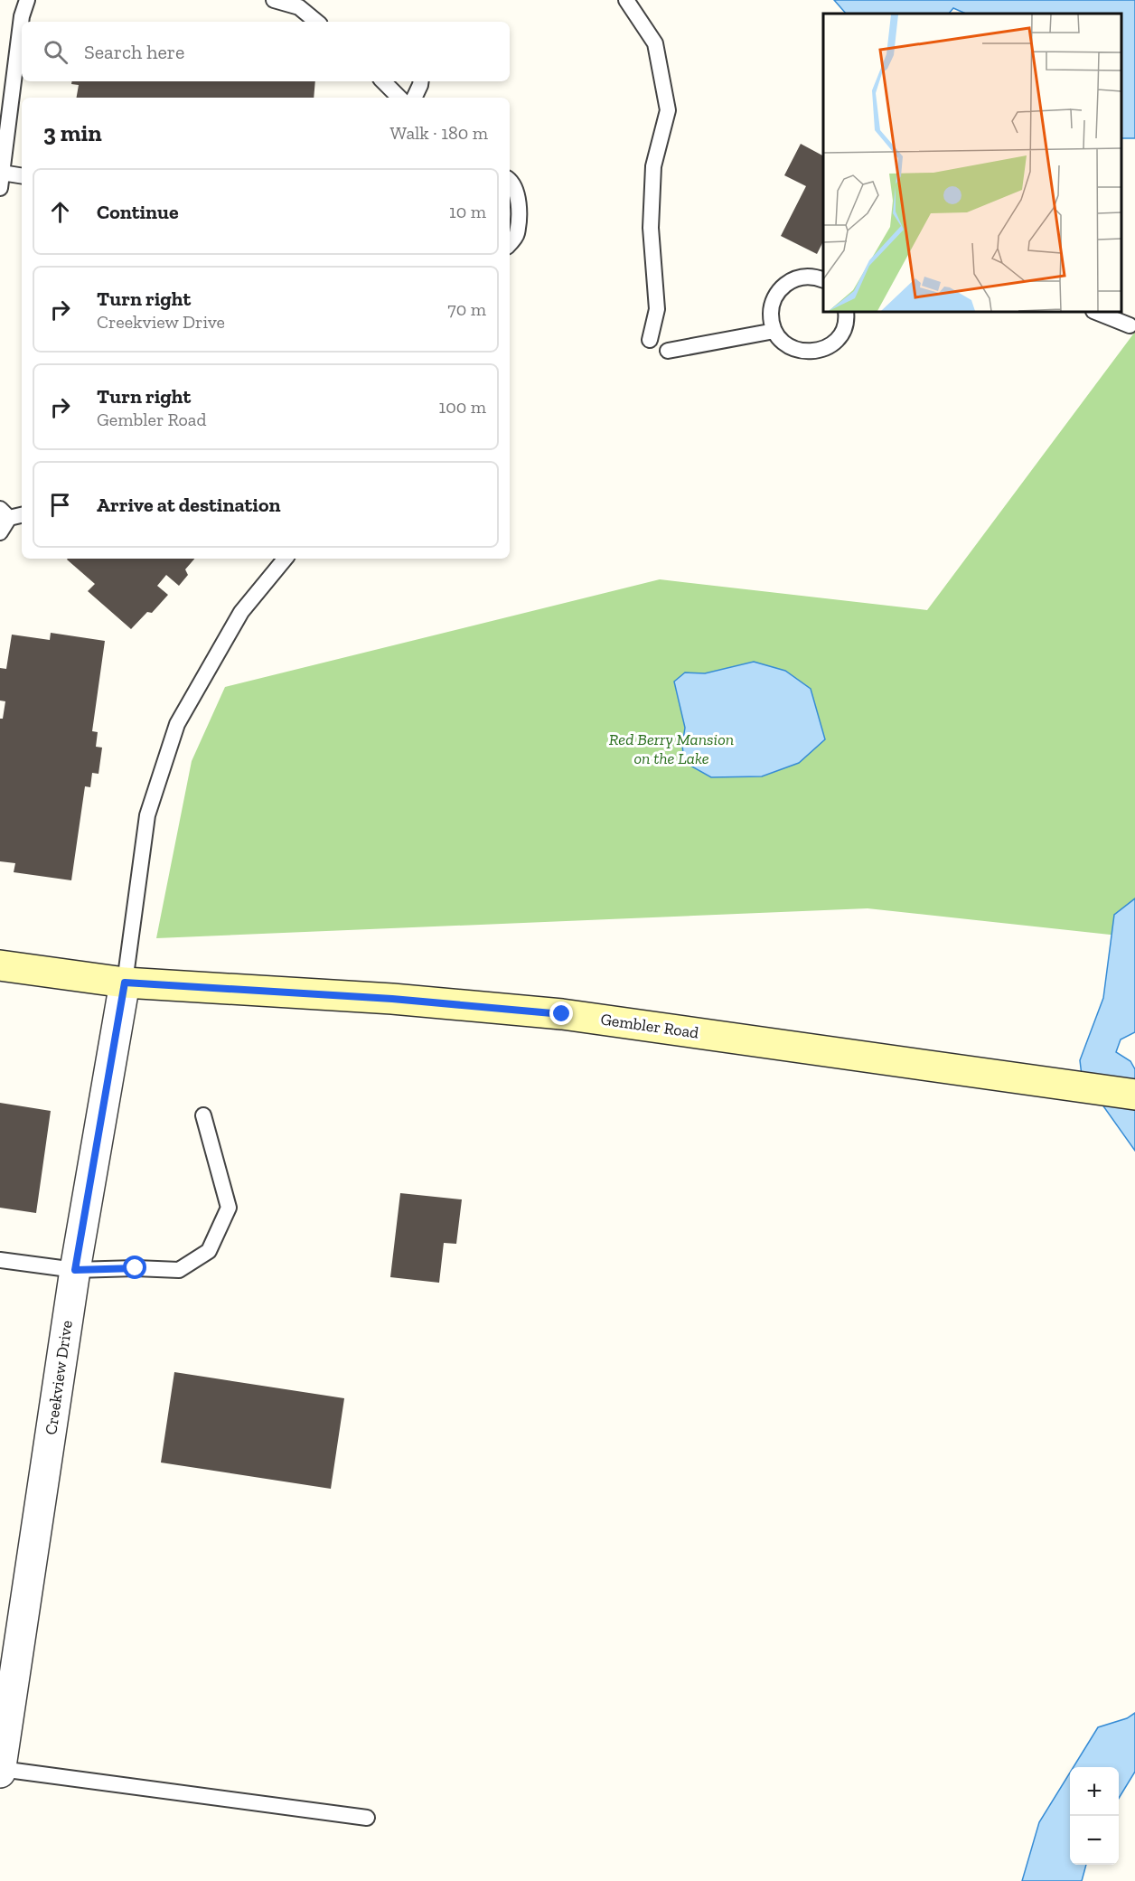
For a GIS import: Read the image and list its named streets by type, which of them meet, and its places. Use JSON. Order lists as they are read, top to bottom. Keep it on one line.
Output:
{"streets":{"main road":["Gembler Road"],"street":["Creekview Drive"]},"crossings":[["Gembler Road","Creekview Drive"]],"parks":["Red Berry Mansion on the Lake"],"page":{"search":"Search here","heading":["3 min","Walk · 180 m"],"list":[["Continue","10 m"],["Turn right","Creekview Drive","70 m"],["Turn right","Gembler Road","100 m"],"Arrive at destination"],"map_buttons":["+","−"]}}
